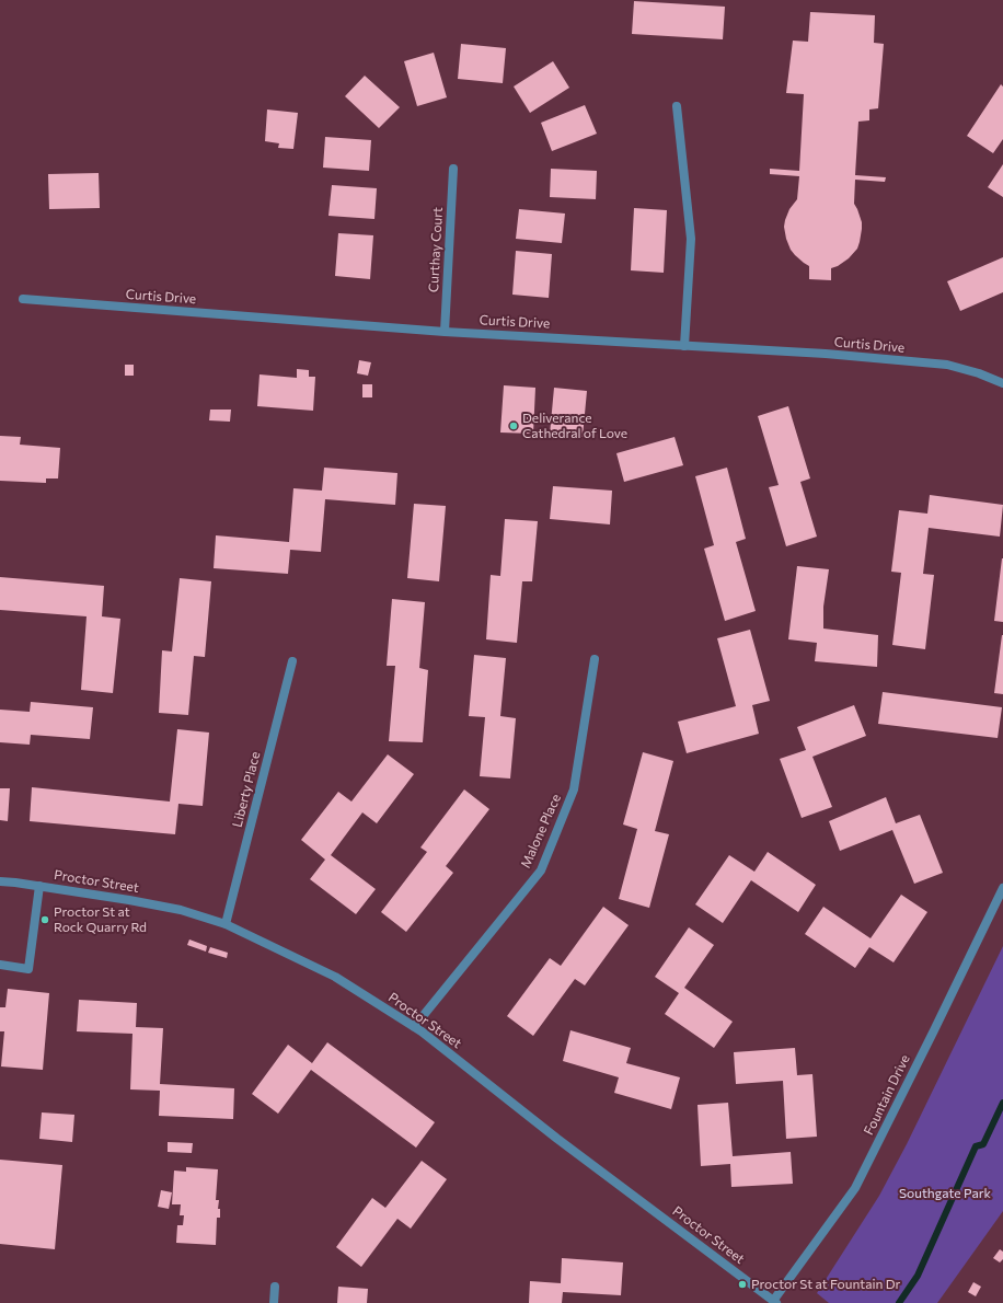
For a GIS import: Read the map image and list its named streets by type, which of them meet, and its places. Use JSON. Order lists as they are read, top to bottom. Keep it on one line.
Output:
{"streets":{"street":["Curthay Court","Curtis Drive","Liberty Place","Malone Place","Proctor Street","Fountain Drive"]},"crossings":[["Curthay Court","Curtis Drive"],["Liberty Place","Proctor Street"],["Malone Place","Proctor Street"],["Proctor Street","Fountain Drive"]],"parks":["Southgate Park"],"places":["Deliverance Cathedral of Love","Proctor St at Rock Quarry Rd","Proctor St at Fountain Dr"]}
